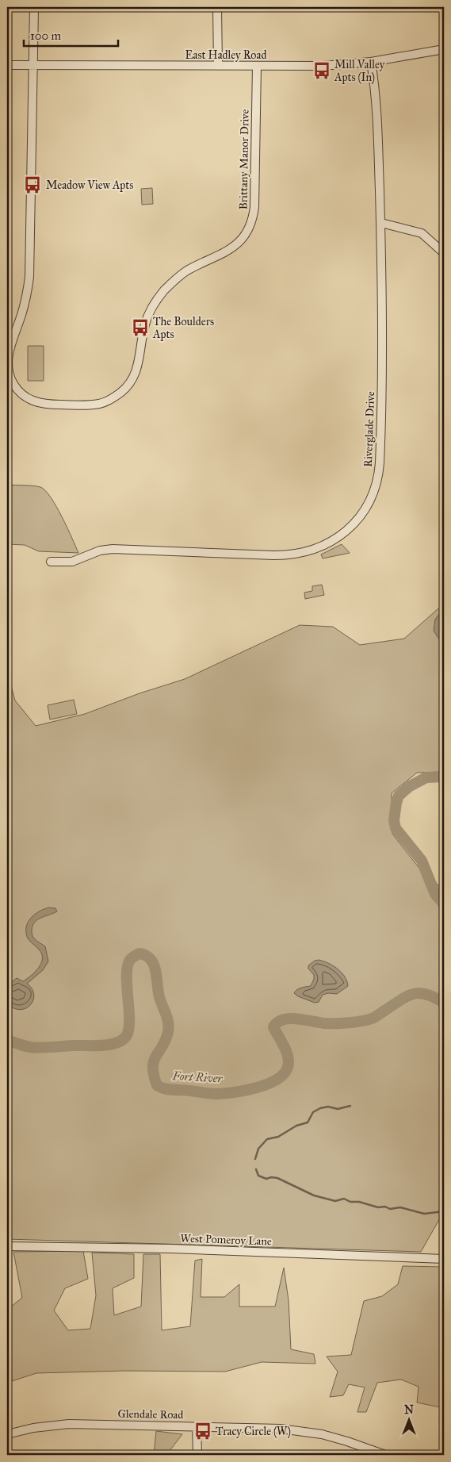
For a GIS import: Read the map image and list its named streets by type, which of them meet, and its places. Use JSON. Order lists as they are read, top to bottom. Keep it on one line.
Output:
{"streets":{"street":["East Hadley Road","Brittany Manor Drive","Riverglade Drive","West Pomeroy Lane","Glendale Road"]},"crossings":[["East Hadley Road","Brittany Manor Drive"],["East Hadley Road","Riverglade Drive"]],"water":["Fort River"],"places":{"bus stop":["Mill Valley Apts (In)","Meadow View Apts","The Boulders Apts","Tracy Circle (W)"]},"scale_bar":"100 m","north":"top"}
